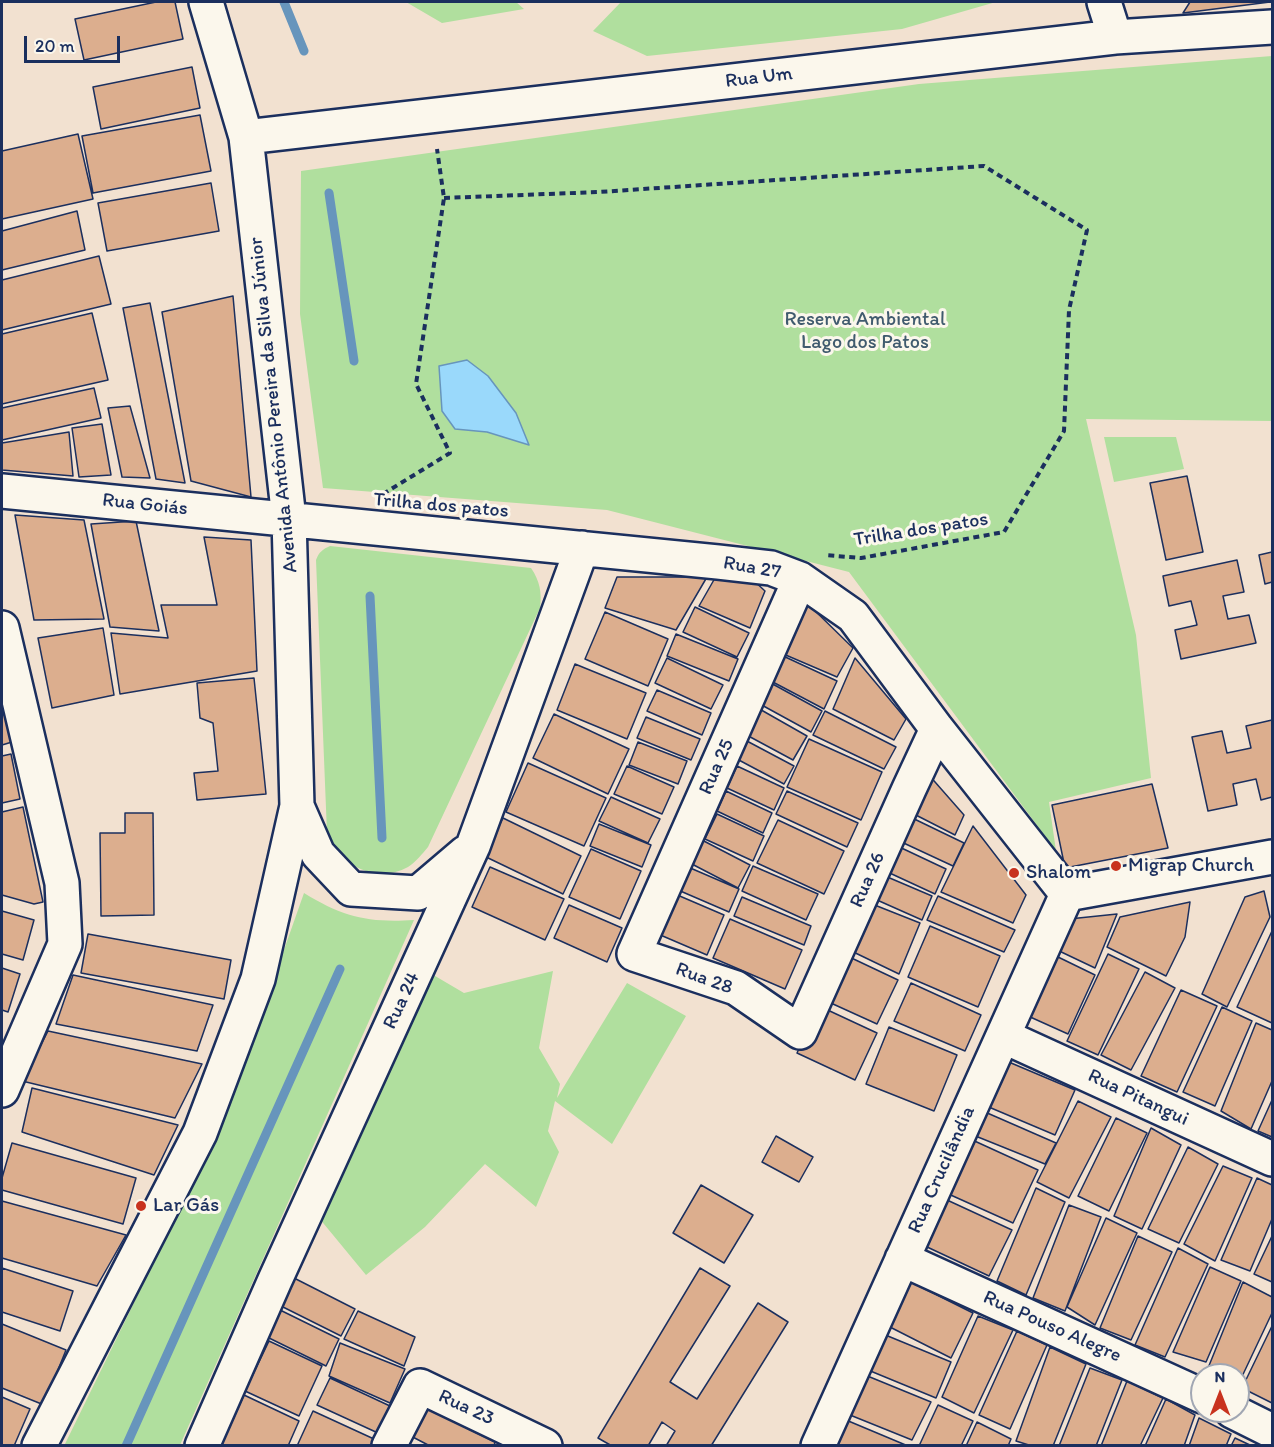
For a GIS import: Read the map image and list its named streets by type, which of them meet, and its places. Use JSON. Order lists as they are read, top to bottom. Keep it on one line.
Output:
{"streets":{"street":["Rua Um","Avenida Antônio Pereira da Silva Júnior","Rua Goiás","Rua 27","Rua 25","Rua 26","Rua 28","Rua 24","Rua Pitangui","Rua Crucilândia","Rua Pouso Alegre","Rua 23"],"path":["Trilha dos patos"]},"crossings":[["Rua Um","Avenida Antônio Pereira da Silva Júnior"],["Rua Um","Trilha dos patos"],["Avenida Antônio Pereira da Silva Júnior","Rua Goiás"],["Avenida Antônio Pereira da Silva Júnior","Rua 27"],["Rua Goiás","Rua 27"],["Trilha dos patos","Rua 27"],["Trilha dos patos","Rua 25"],["Rua 27","Rua 25"],["Rua 27","Rua 26"],["Rua 27","Rua 24"],["Rua 27","Rua Crucilândia"],["Rua 25","Rua 28"],["Rua 26","Rua 28"],["Rua Pitangui","Rua Crucilândia"],["Rua Crucilândia","Rua Pouso Alegre"]],"parks":["Reserva Ambiental Lago dos Patos"],"places":["Migrap Church","Shalom","Lar Gás"],"scale_bar":"20 m","north":"top"}
